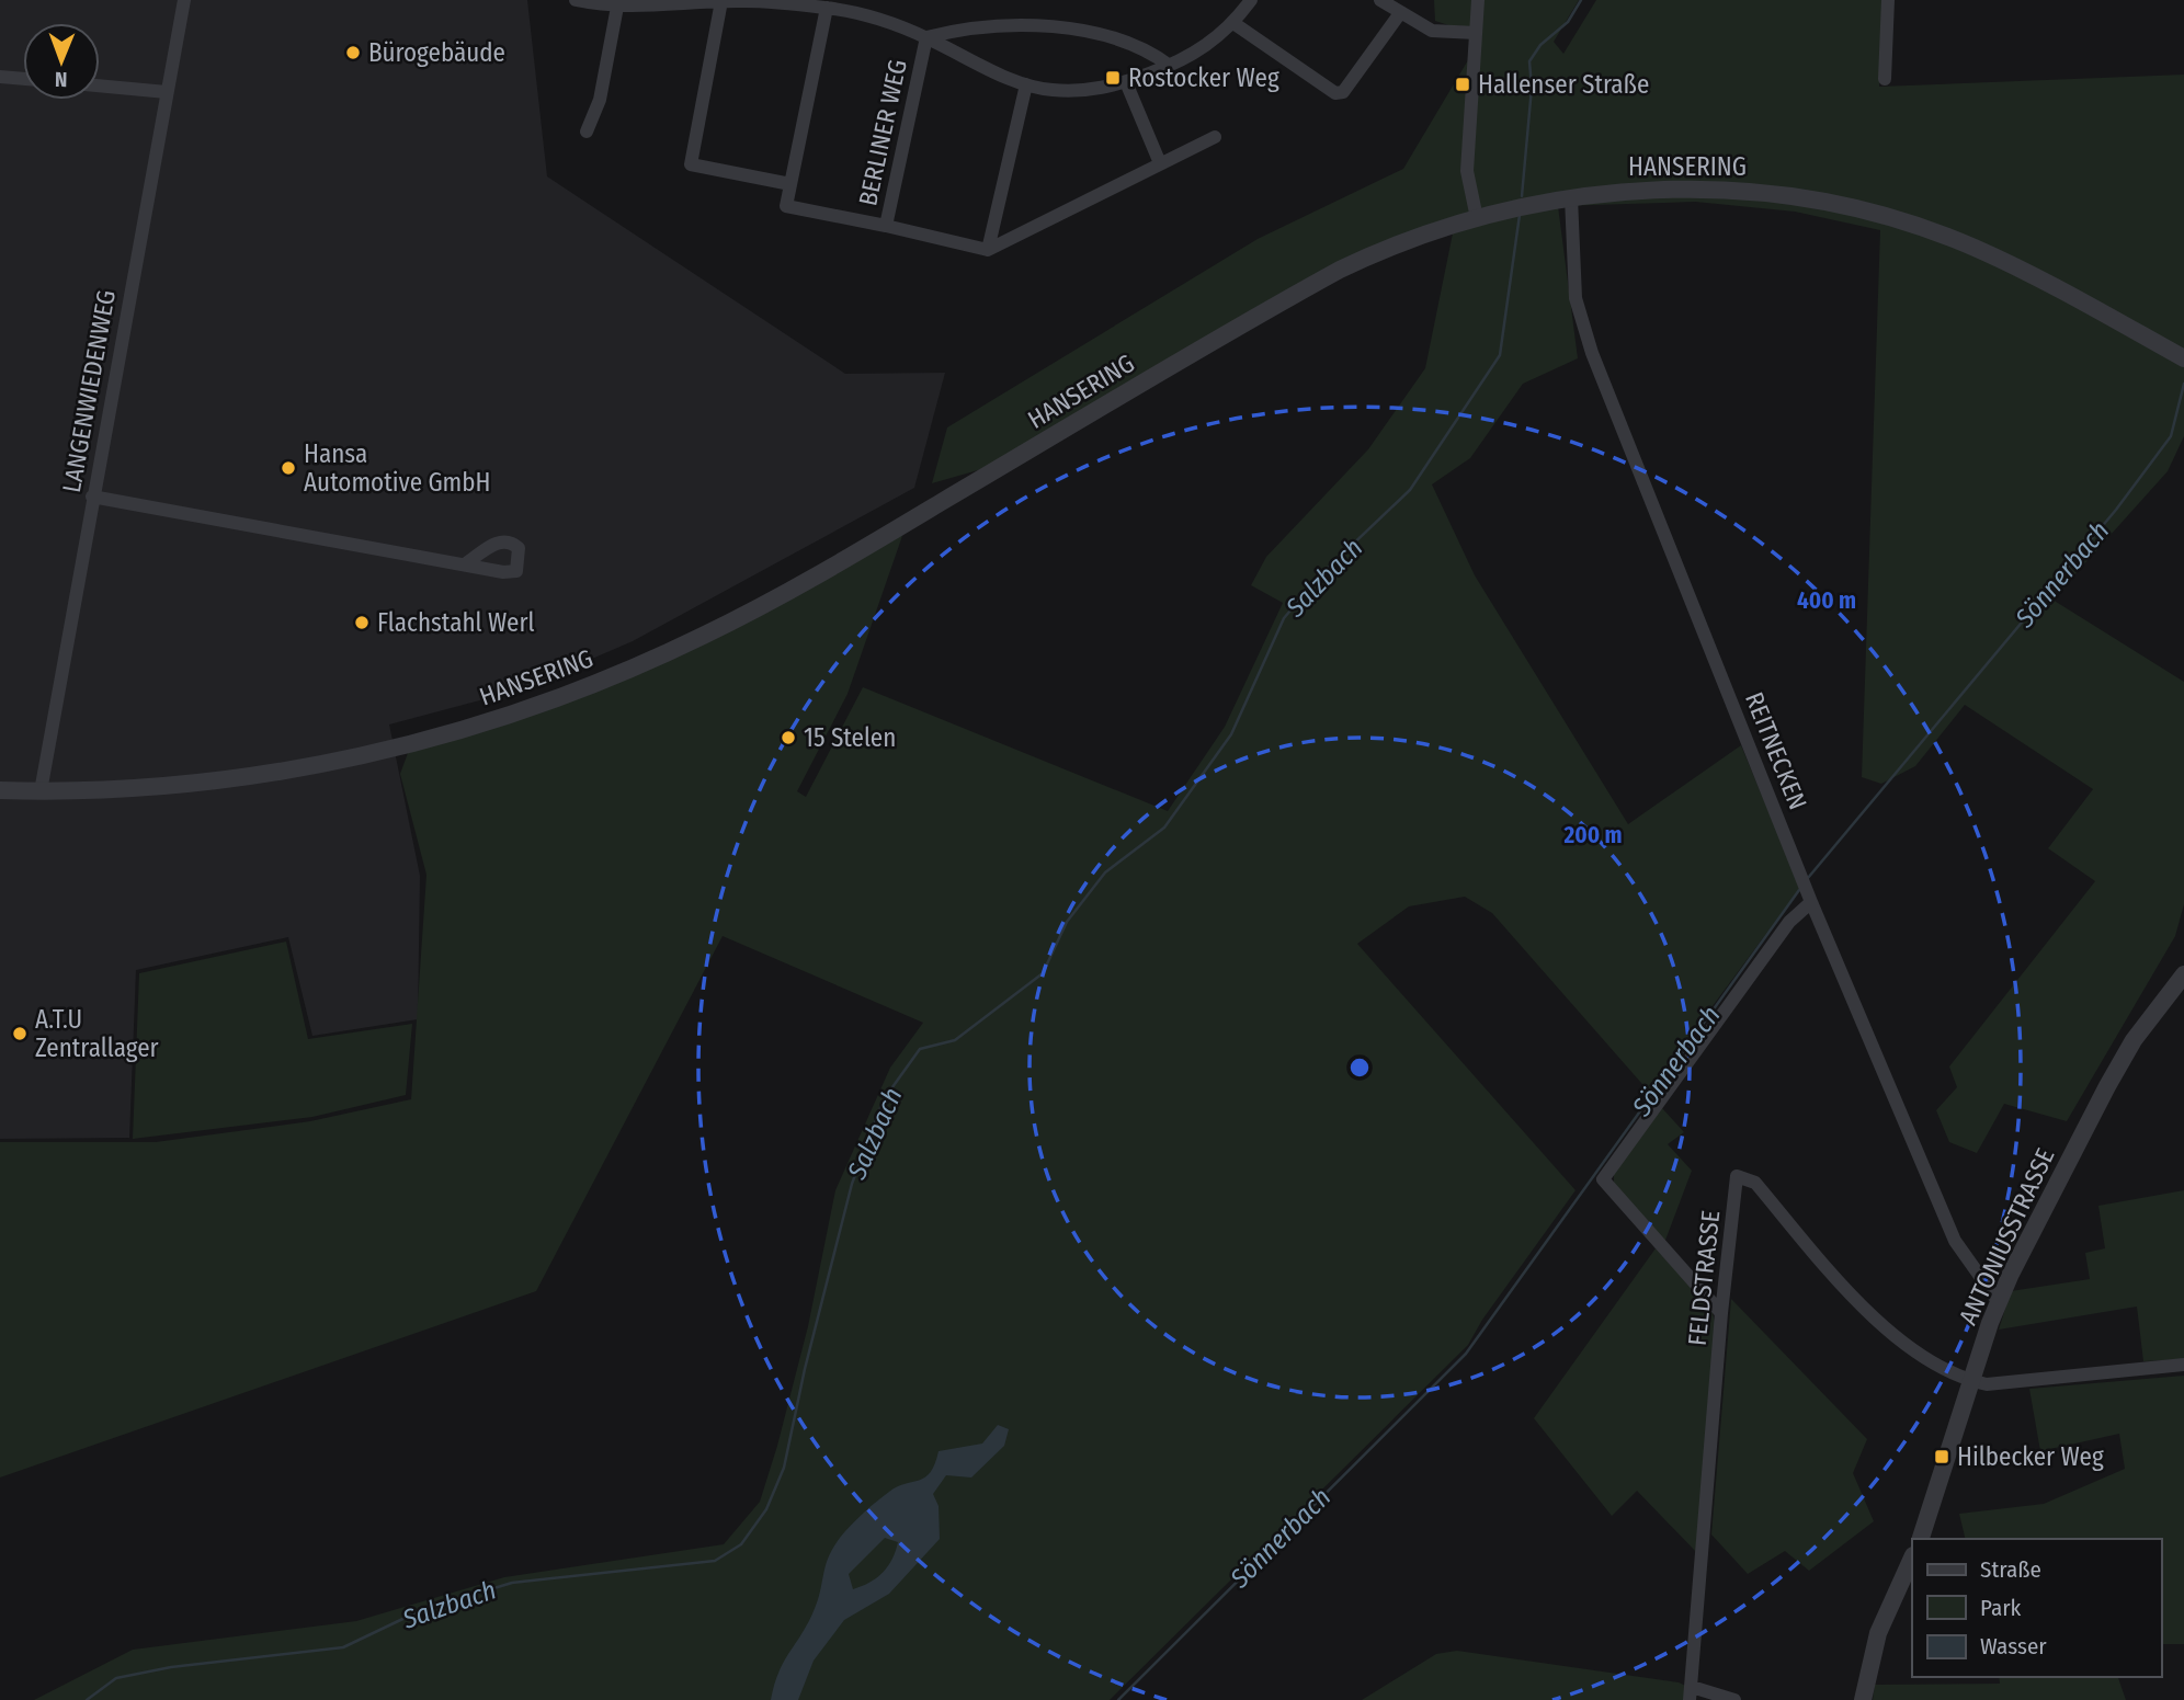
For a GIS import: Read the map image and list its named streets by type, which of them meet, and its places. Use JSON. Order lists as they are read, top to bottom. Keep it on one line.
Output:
{"streets":{"street":["BERLINER WEG","HANSERING","LANGENWIEDENWEG","REITNECKEN","ANTONIUSSTRASSE","FELDSTRASSE"]},"crossings":[["HANSERING","LANGENWIEDENWEG"],["HANSERING","REITNECKEN"],["REITNECKEN","ANTONIUSSTRASSE"],["ANTONIUSSTRASSE","FELDSTRASSE"]],"water":["Sönnerbach","Salzbach"],"places":{"other":["Bürogebäude","Hansa Automotive GmbH","Flachstahl Werl","15 Stelen","A.T.U Zentrallager"],"transit":["Rostocker Weg","Hallenser Straße","Hilbecker Weg"]},"legend":["Straße","Park","Wasser"],"north":"bottom","rings":["400 m","200 m"]}
